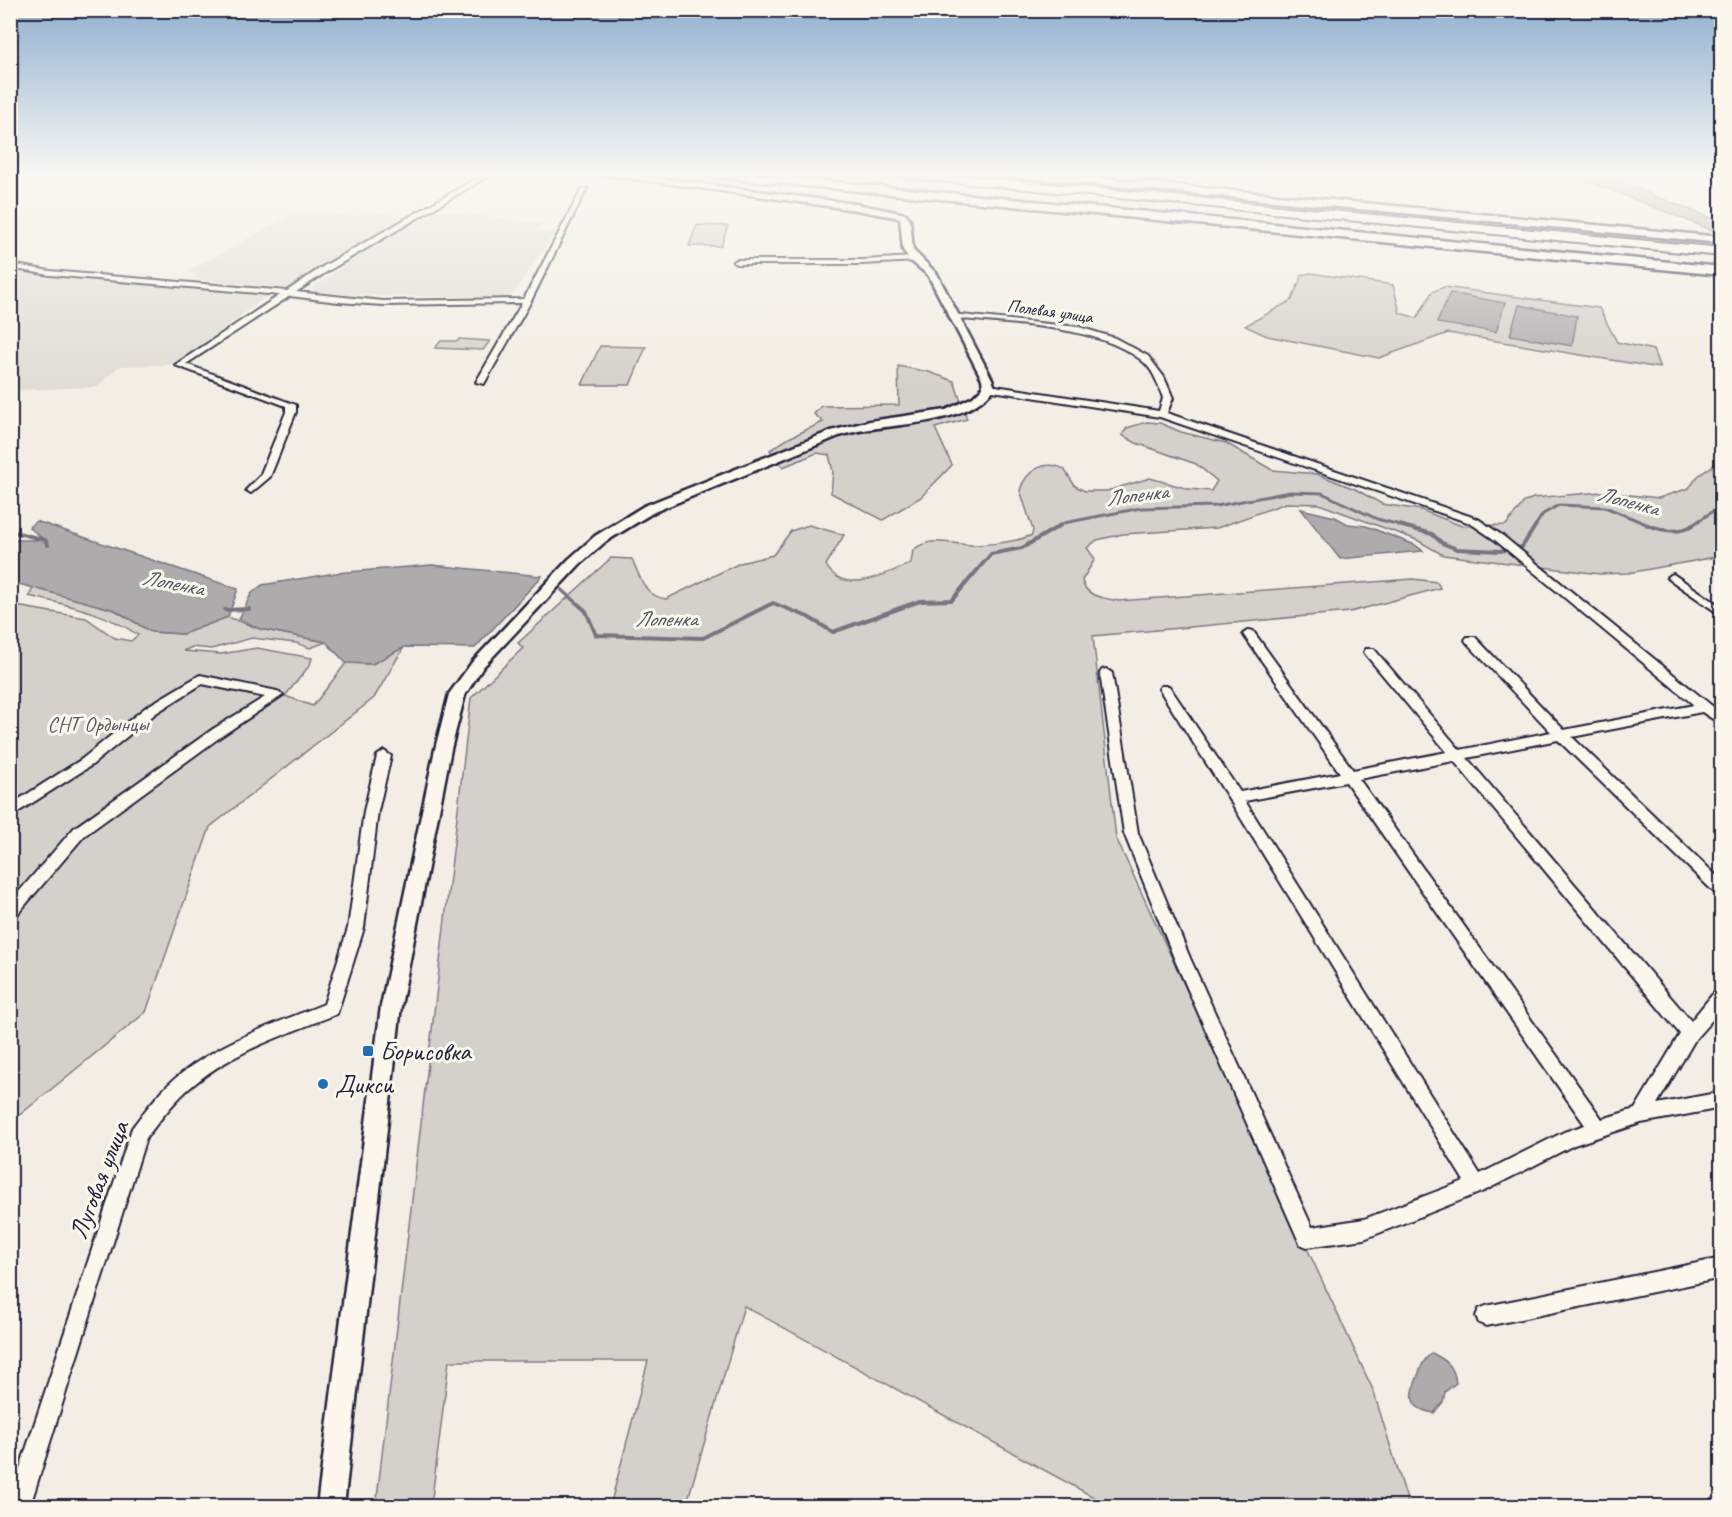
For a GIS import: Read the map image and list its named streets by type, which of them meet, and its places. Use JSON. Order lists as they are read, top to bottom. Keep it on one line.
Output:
{"streets":{"street":["Полевая улица","Луговая улица"]},"water":["Лопенка"],"parks":["СНТ Ордынцы"],"places":{"transit":["Борисовка"],"other":["Дикси"]}}
